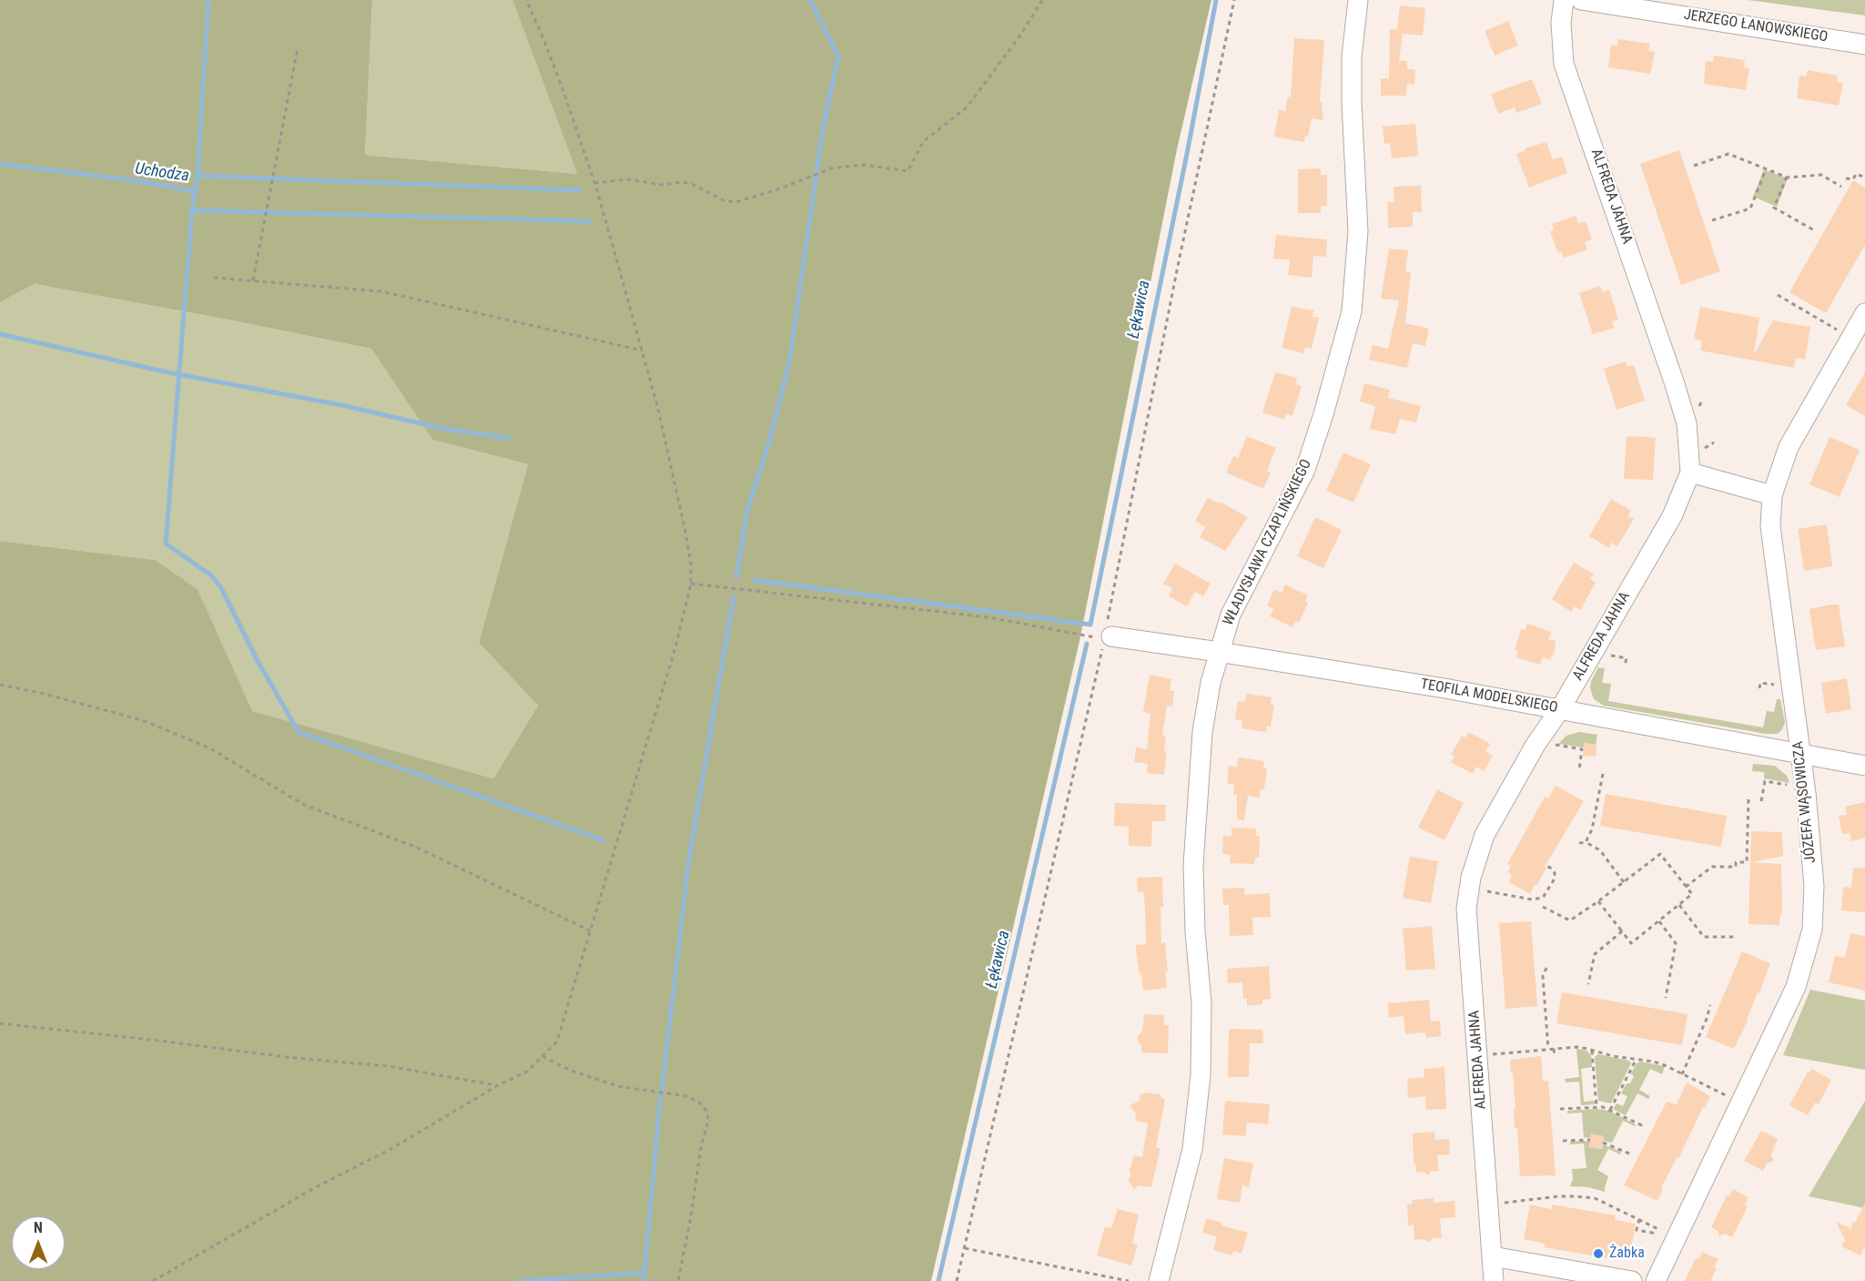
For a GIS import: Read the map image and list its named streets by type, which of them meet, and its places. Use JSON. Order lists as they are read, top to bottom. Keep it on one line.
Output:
{"streets":{"street":["JERZEGO ŁANOWSKIEGO","ALFREDA JAHNA","WŁADYSŁAWA CZAPLIŃSKIEGO","TEOFILA MODELSKIEGO","JÓZEFA WĄSOWICZA"]},"crossings":[["ALFREDA JAHNA","TEOFILA MODELSKIEGO"],["WŁADYSŁAWA CZAPLIŃSKIEGO","TEOFILA MODELSKIEGO"],["TEOFILA MODELSKIEGO","JÓZEFA WĄSOWICZA"]],"water":["Uchodza","Łękawica"],"places":["Żabka"],"north":"top"}
